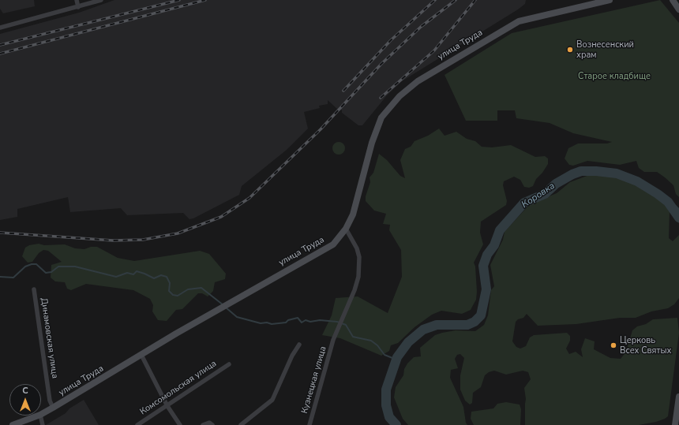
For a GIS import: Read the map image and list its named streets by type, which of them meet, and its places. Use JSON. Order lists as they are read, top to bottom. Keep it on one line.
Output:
{"streets":{"street":["улица Труда","Динамовская улица","Кузнецкая улица","Комсомольская улица"]},"crossings":[["улица Труда","Динамовская улица"],["улица Труда","Кузнецкая улица"]],"water":["Коровка"],"parks":["Старое кладбище"],"places":["Вознесенский храм","Церковь Всех Святых"],"north":"top"}
